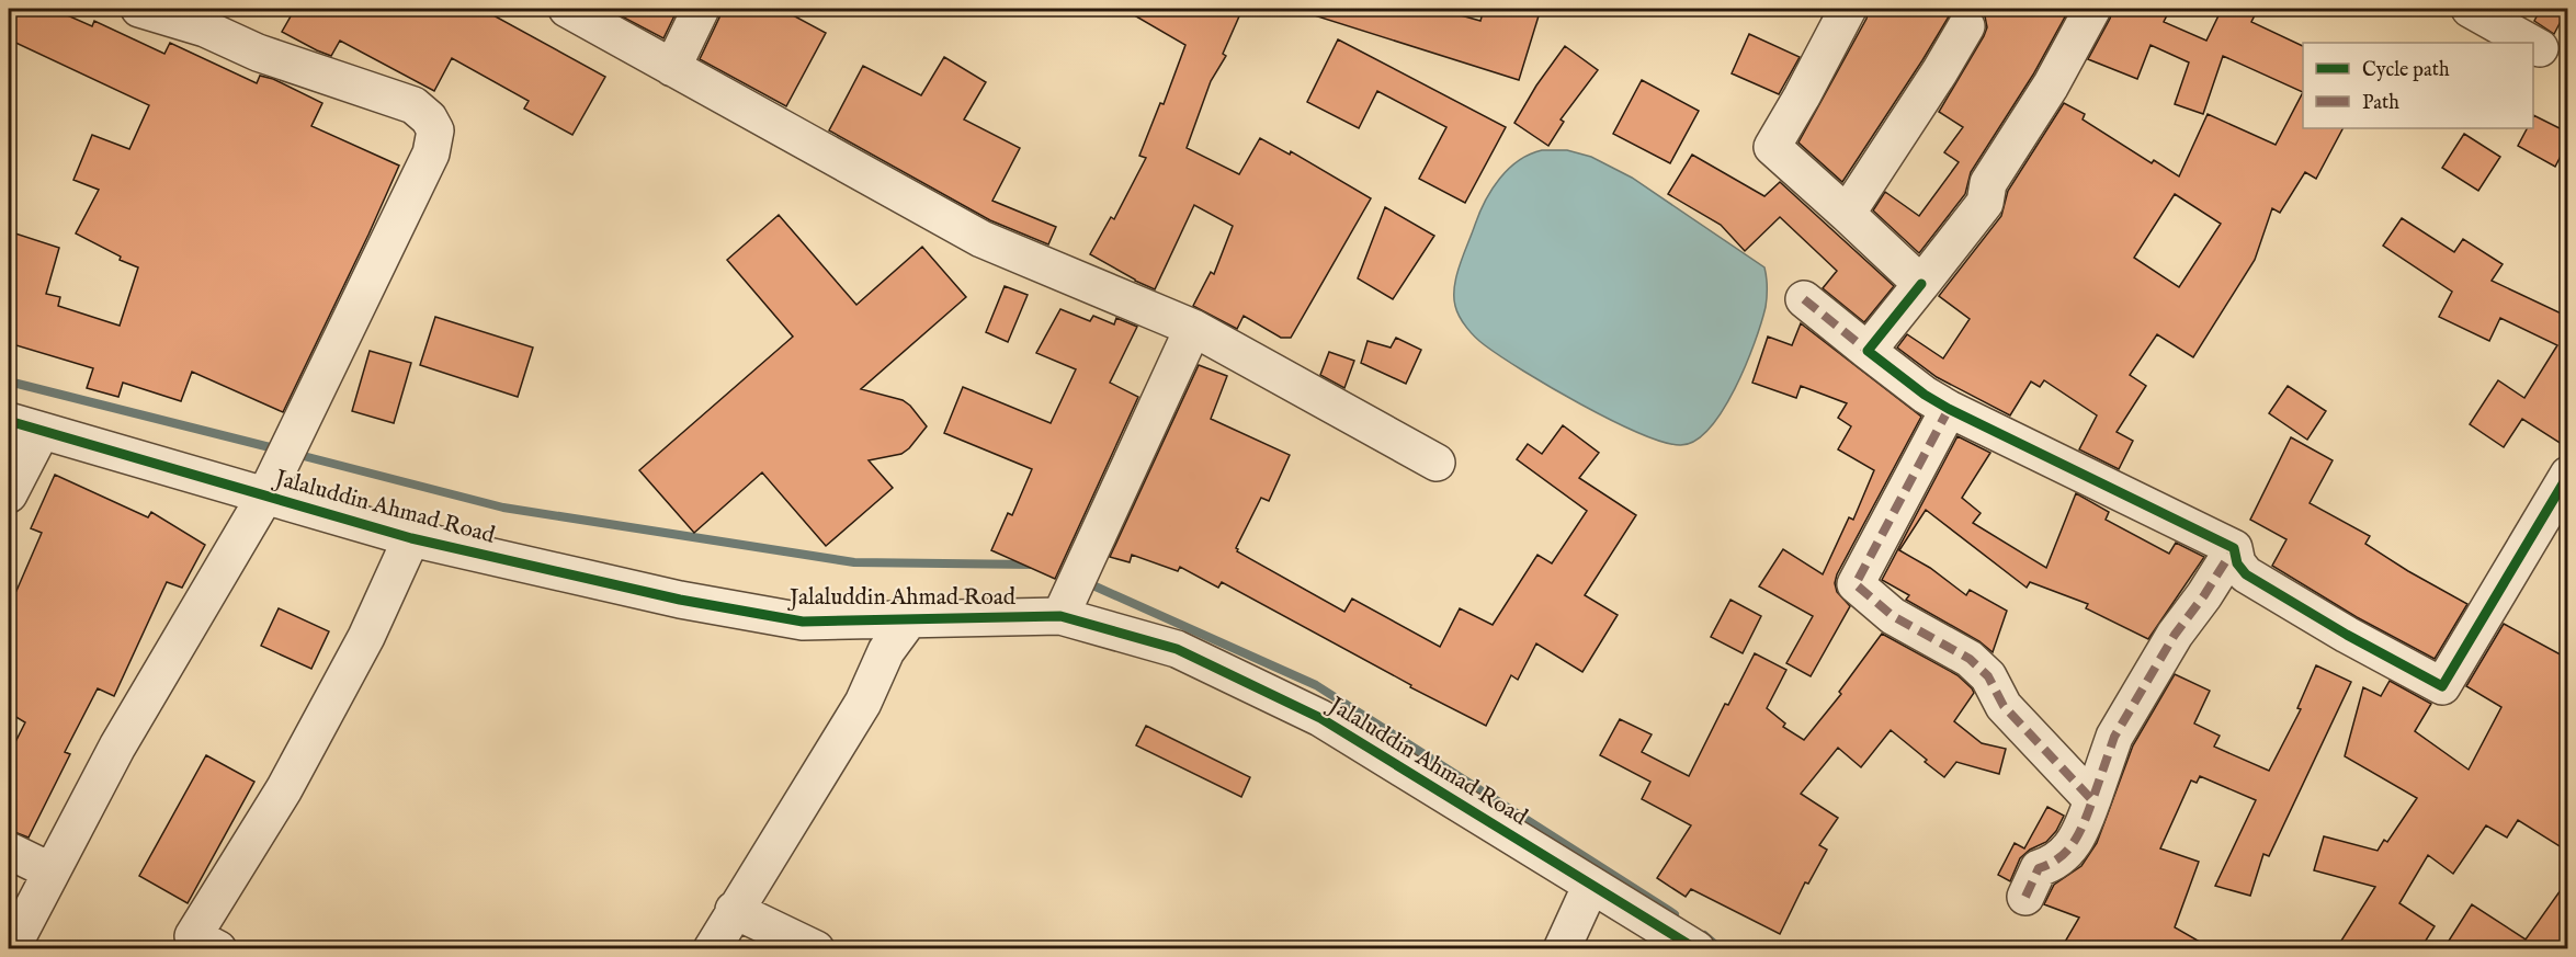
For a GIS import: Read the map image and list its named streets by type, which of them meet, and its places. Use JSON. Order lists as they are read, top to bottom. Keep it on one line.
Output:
{"streets":{"street":["Jalaluddin Ahmad Road"]},"legend":["Cycle path","Path"]}
